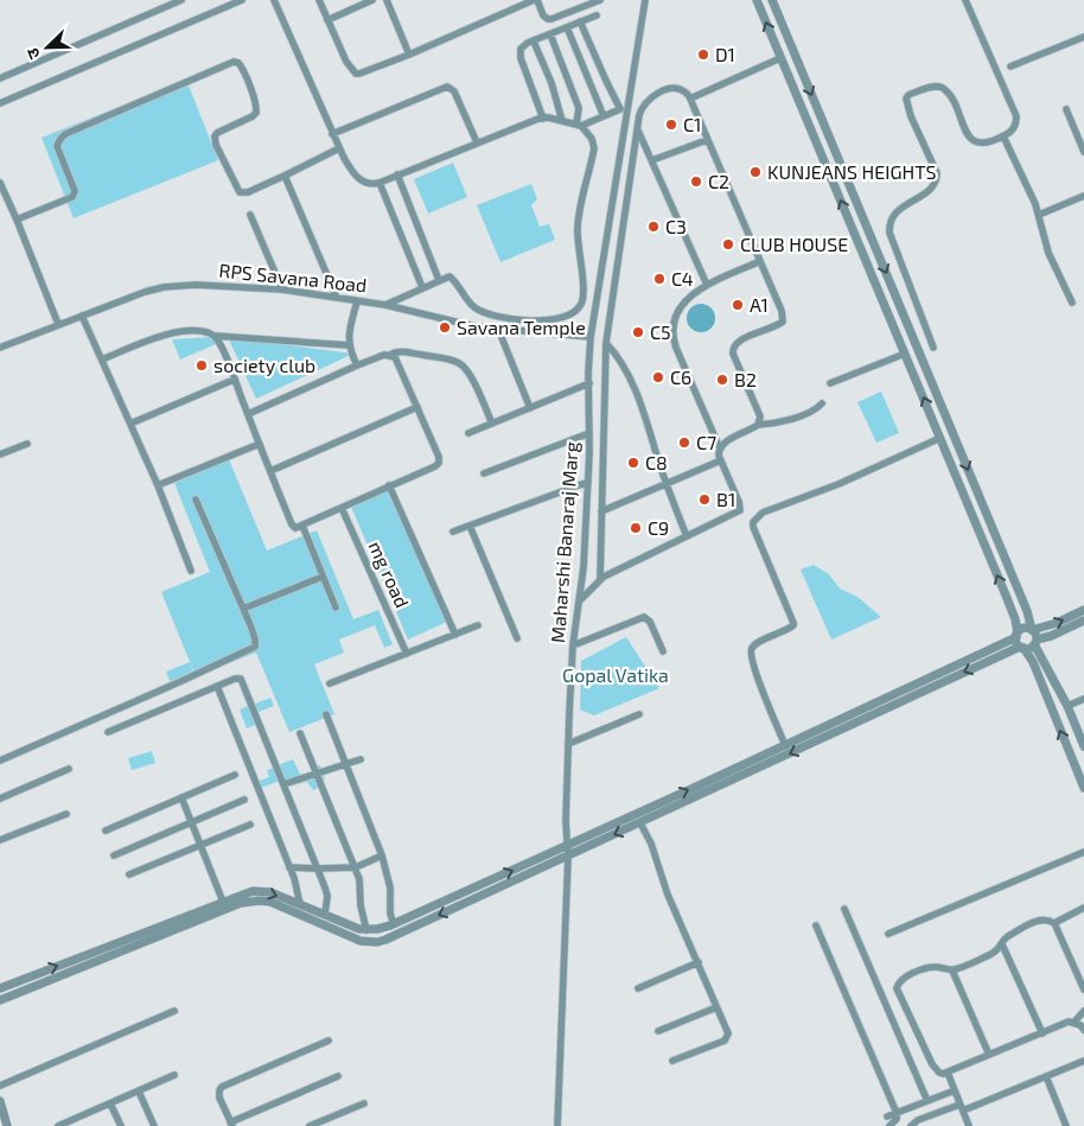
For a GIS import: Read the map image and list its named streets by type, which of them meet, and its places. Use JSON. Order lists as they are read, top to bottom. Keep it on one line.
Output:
{"streets":{"street":["RPS Savana Road","Maharshi Banaraj Marg","mg road"]},"crossings":[["RPS Savana Road","Maharshi Banaraj Marg"]],"parks":["Gopal Vatika"],"places":["D1","C1","KUNJEANS HEIGHTS","C2","C3","CLUB HOUSE","C4","A1","Savana Temple","C5","society club","C6","B2","C7","C8","B1","C9"],"north":"bottom left"}
